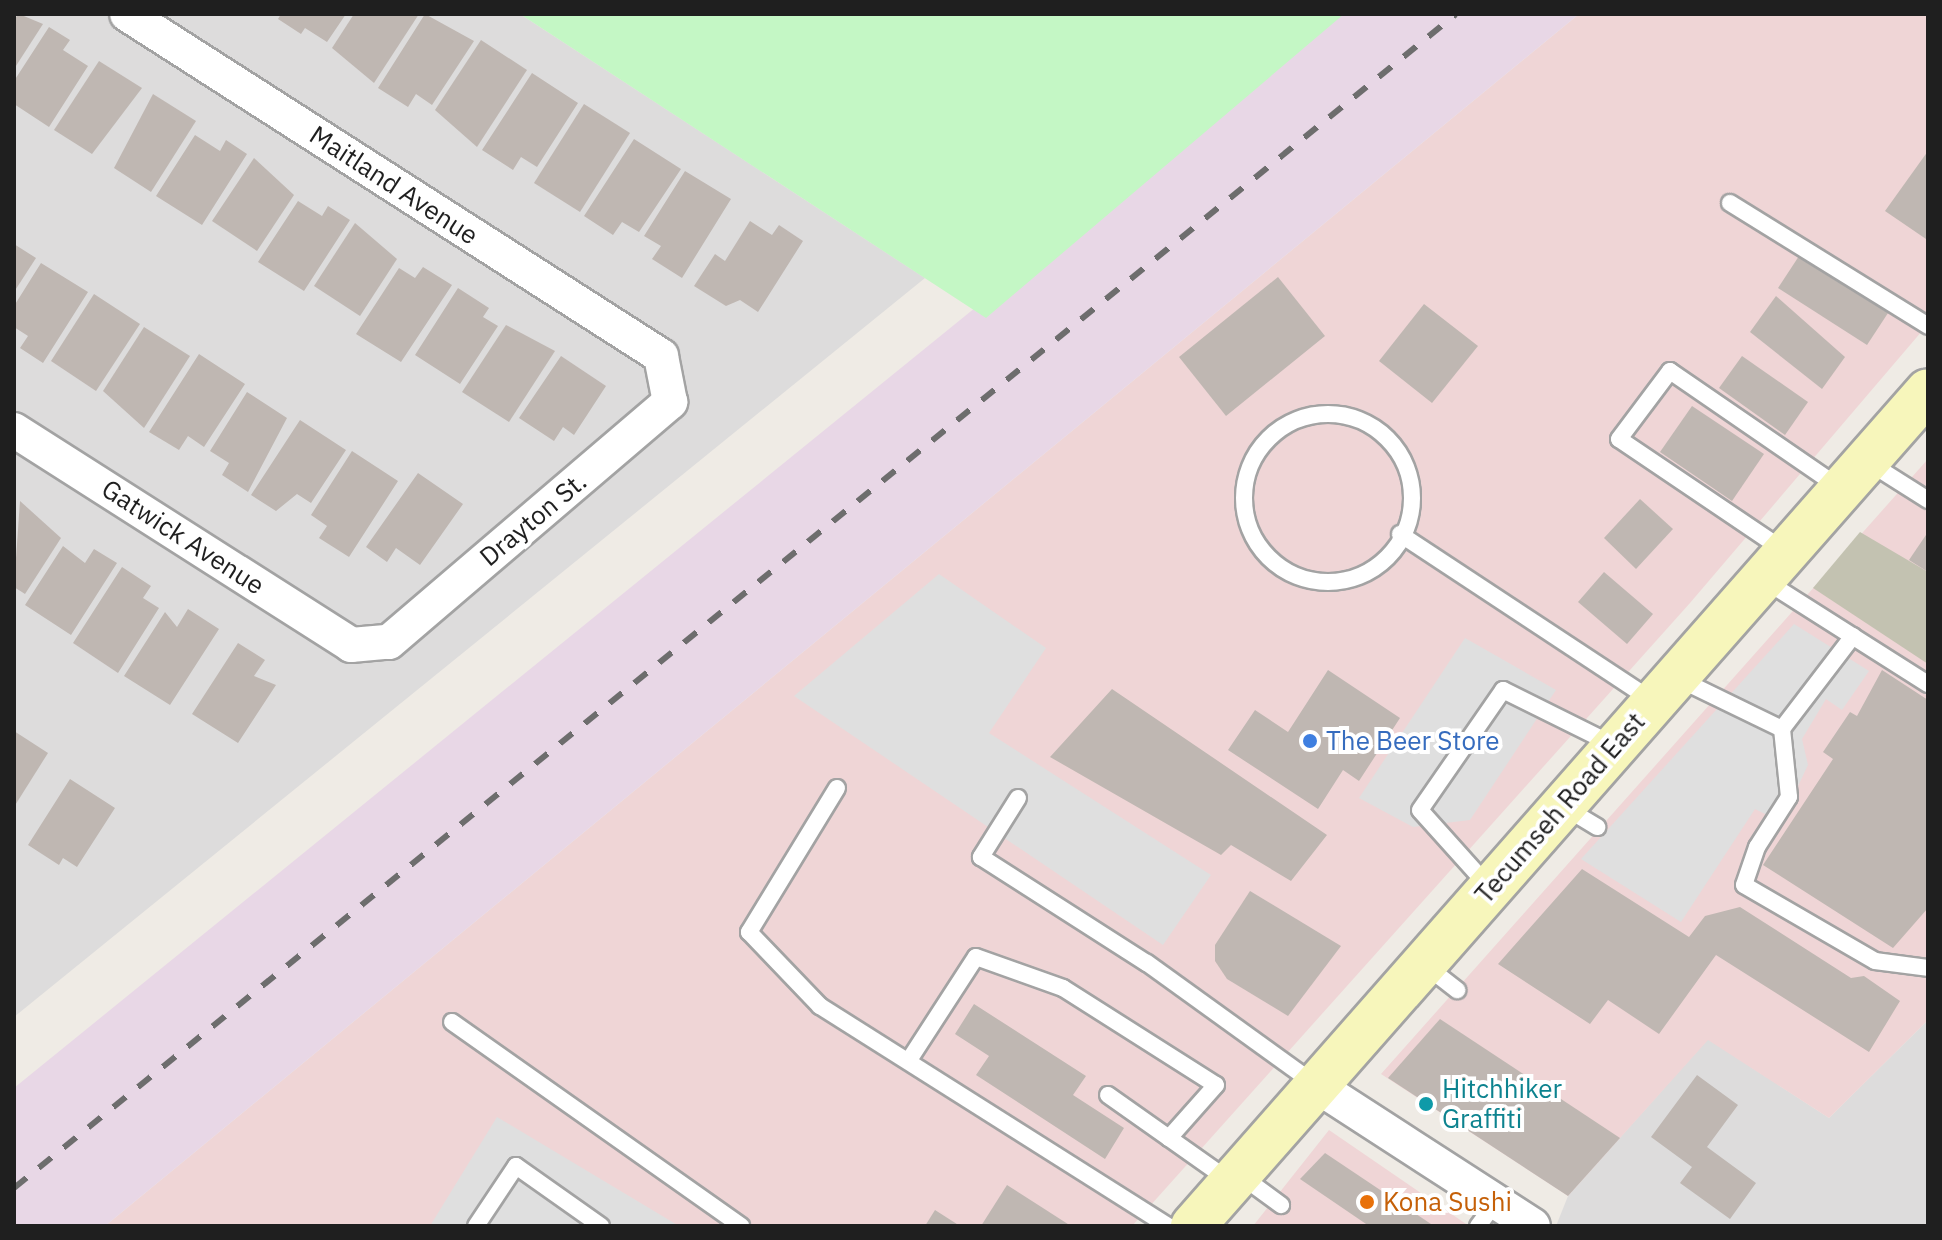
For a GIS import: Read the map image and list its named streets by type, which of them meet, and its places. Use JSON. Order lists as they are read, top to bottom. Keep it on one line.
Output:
{"streets":{"main road":["Tecumseh Road East"],"street":["Maitland Avenue","Drayton St.","Gatwick Avenue"]},"crossings":[["Maitland Avenue","Drayton St."],["Drayton St.","Gatwick Avenue"]],"places":["The Beer Store","Hitchhiker Graffiti","Kona Sushi"]}
